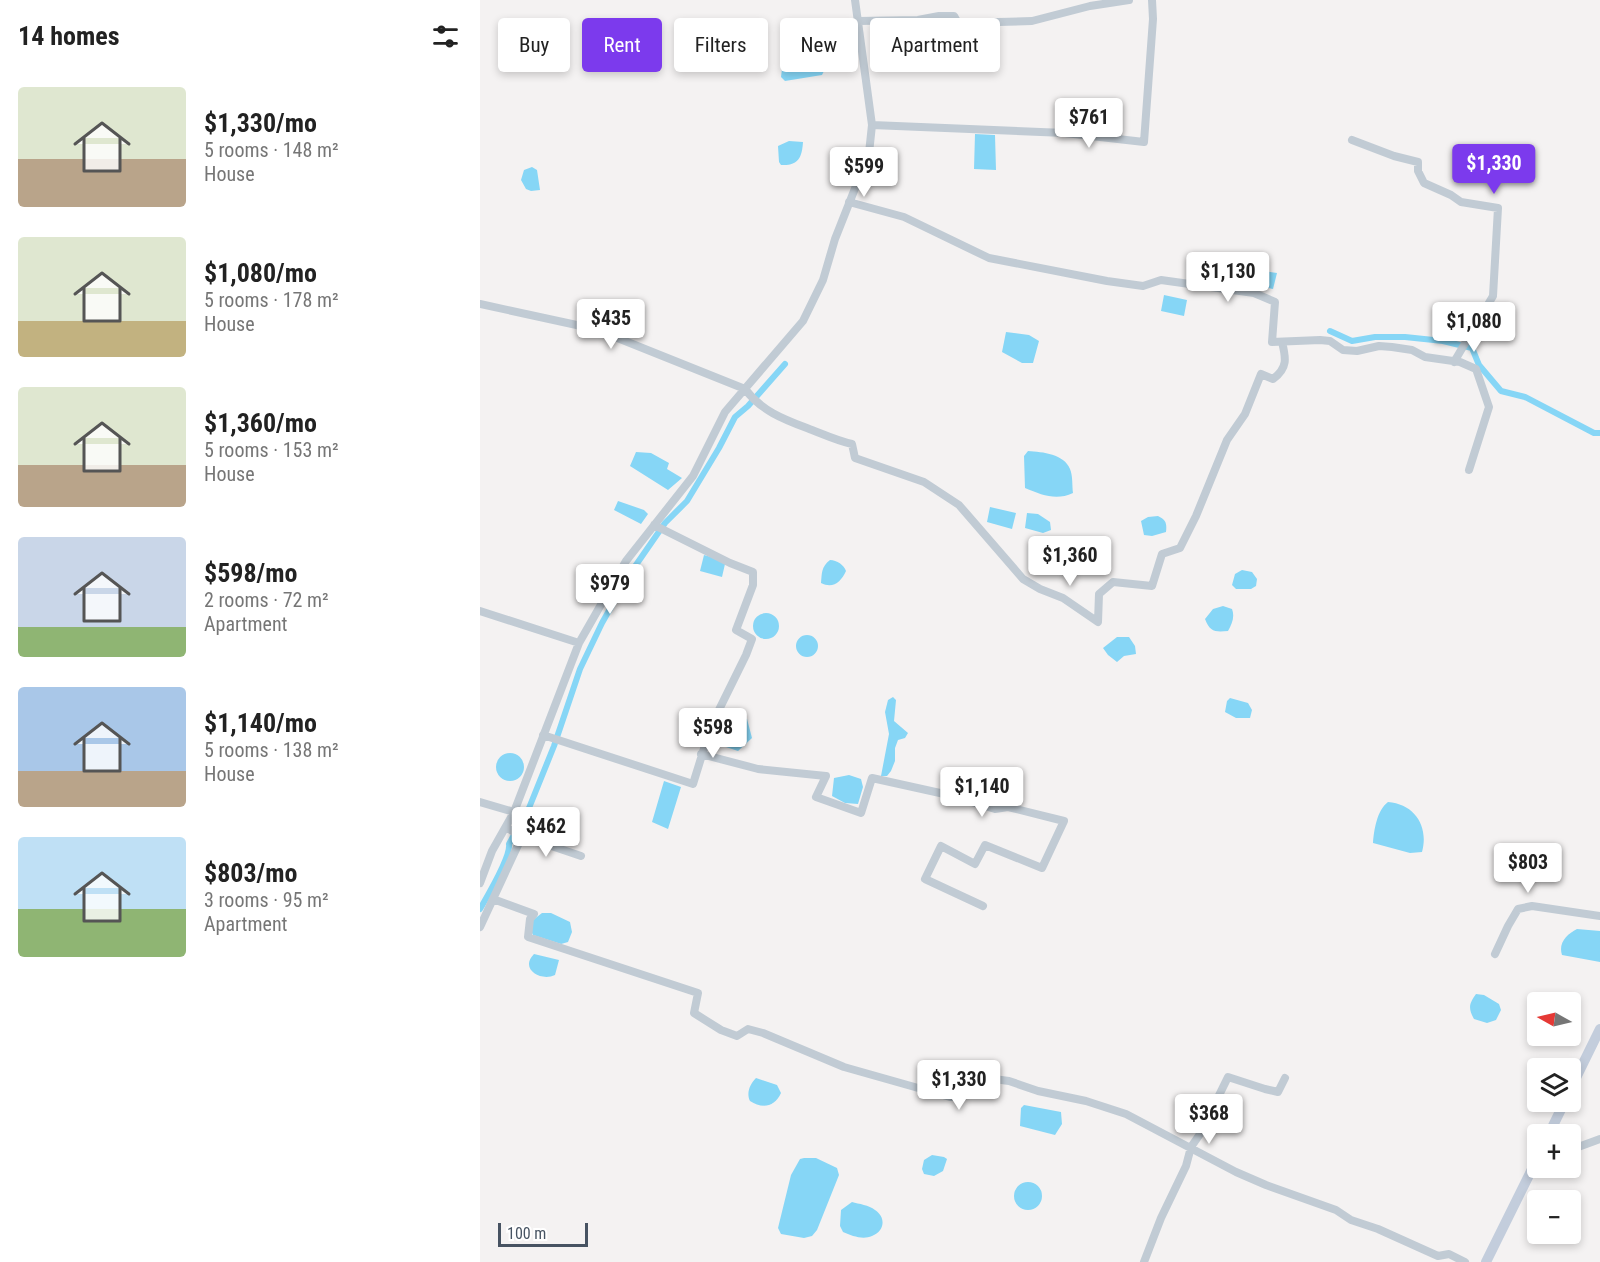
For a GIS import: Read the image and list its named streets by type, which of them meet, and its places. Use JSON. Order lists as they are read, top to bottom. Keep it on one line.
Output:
{"scale_bar":"100 m","north":"left","page":{"heading":"14 homes","chip":["Buy","Rent","Filters","New","Apartment"],"list":[{"name":"$1,330/mo","note":"5 rooms · 148 m² · House"},{"name":"$1,080/mo","note":"5 rooms · 178 m² · House"},{"name":"$1,360/mo","note":"5 rooms · 153 m² · House"},{"name":"$598/mo","note":"2 rooms · 72 m² · Apartment"},{"name":"$1,140/mo","note":"5 rooms · 138 m² · House"},{"name":"$803/mo","note":"3 rooms · 95 m² · Apartment"}],"price":["$761","$1,330","$599","$1,130","$435","$1,080","$1,360","$979","$598","$1,140","$462","$803","$1,330","$368"],"map_buttons":["+","−"],"scale":"100 m"}}
